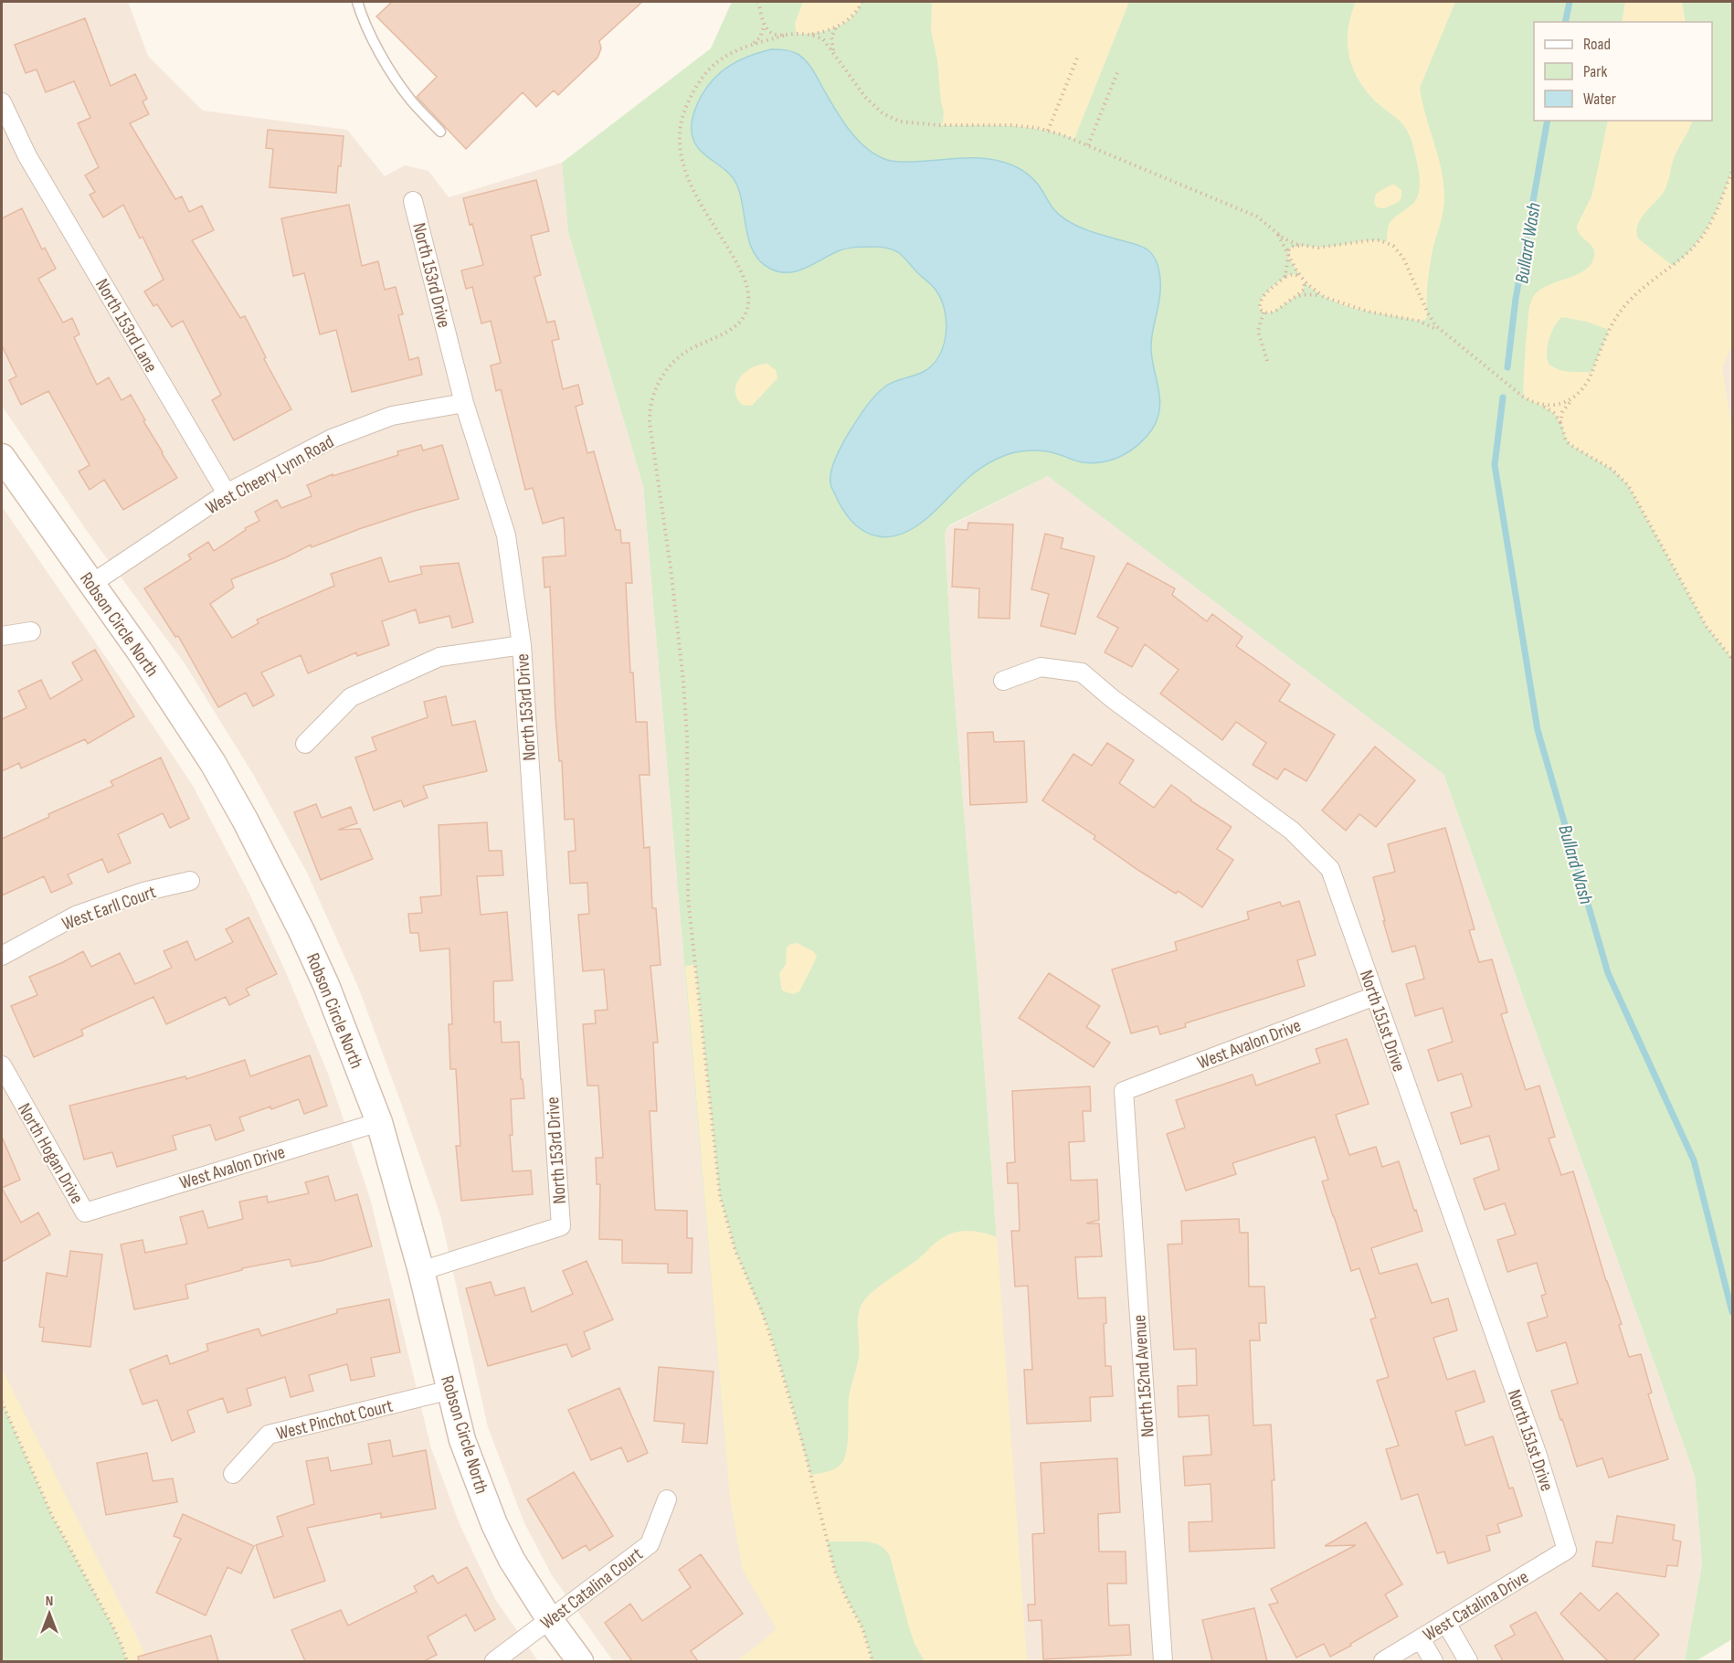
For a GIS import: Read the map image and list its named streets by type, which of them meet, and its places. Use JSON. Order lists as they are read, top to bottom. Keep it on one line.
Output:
{"streets":{"street":["North 153rd Drive","North 153rd Lane","West Cheery Lynn Road","Robson Circle North","West Earll Court","North 151st Drive","West Avalon Drive","North Hogan Drive","North 152nd Avenue","West Pinchot Court","West Catalina Court","West Catalina Drive"]},"crossings":[["North 153rd Drive","West Cheery Lynn Road"],["North 153rd Drive","Robson Circle North"],["North 153rd Lane","West Cheery Lynn Road"],["West Cheery Lynn Road","Robson Circle North"],["Robson Circle North","West Avalon Drive"],["Robson Circle North","West Pinchot Court"],["Robson Circle North","West Catalina Court"],["North 151st Drive","West Avalon Drive"],["North 151st Drive","West Catalina Drive"],["West Avalon Drive","North Hogan Drive"],["West Avalon Drive","North 152nd Avenue"]],"water":["Bullard Wash"],"legend":["Road","Park","Water"],"north":"top"}
